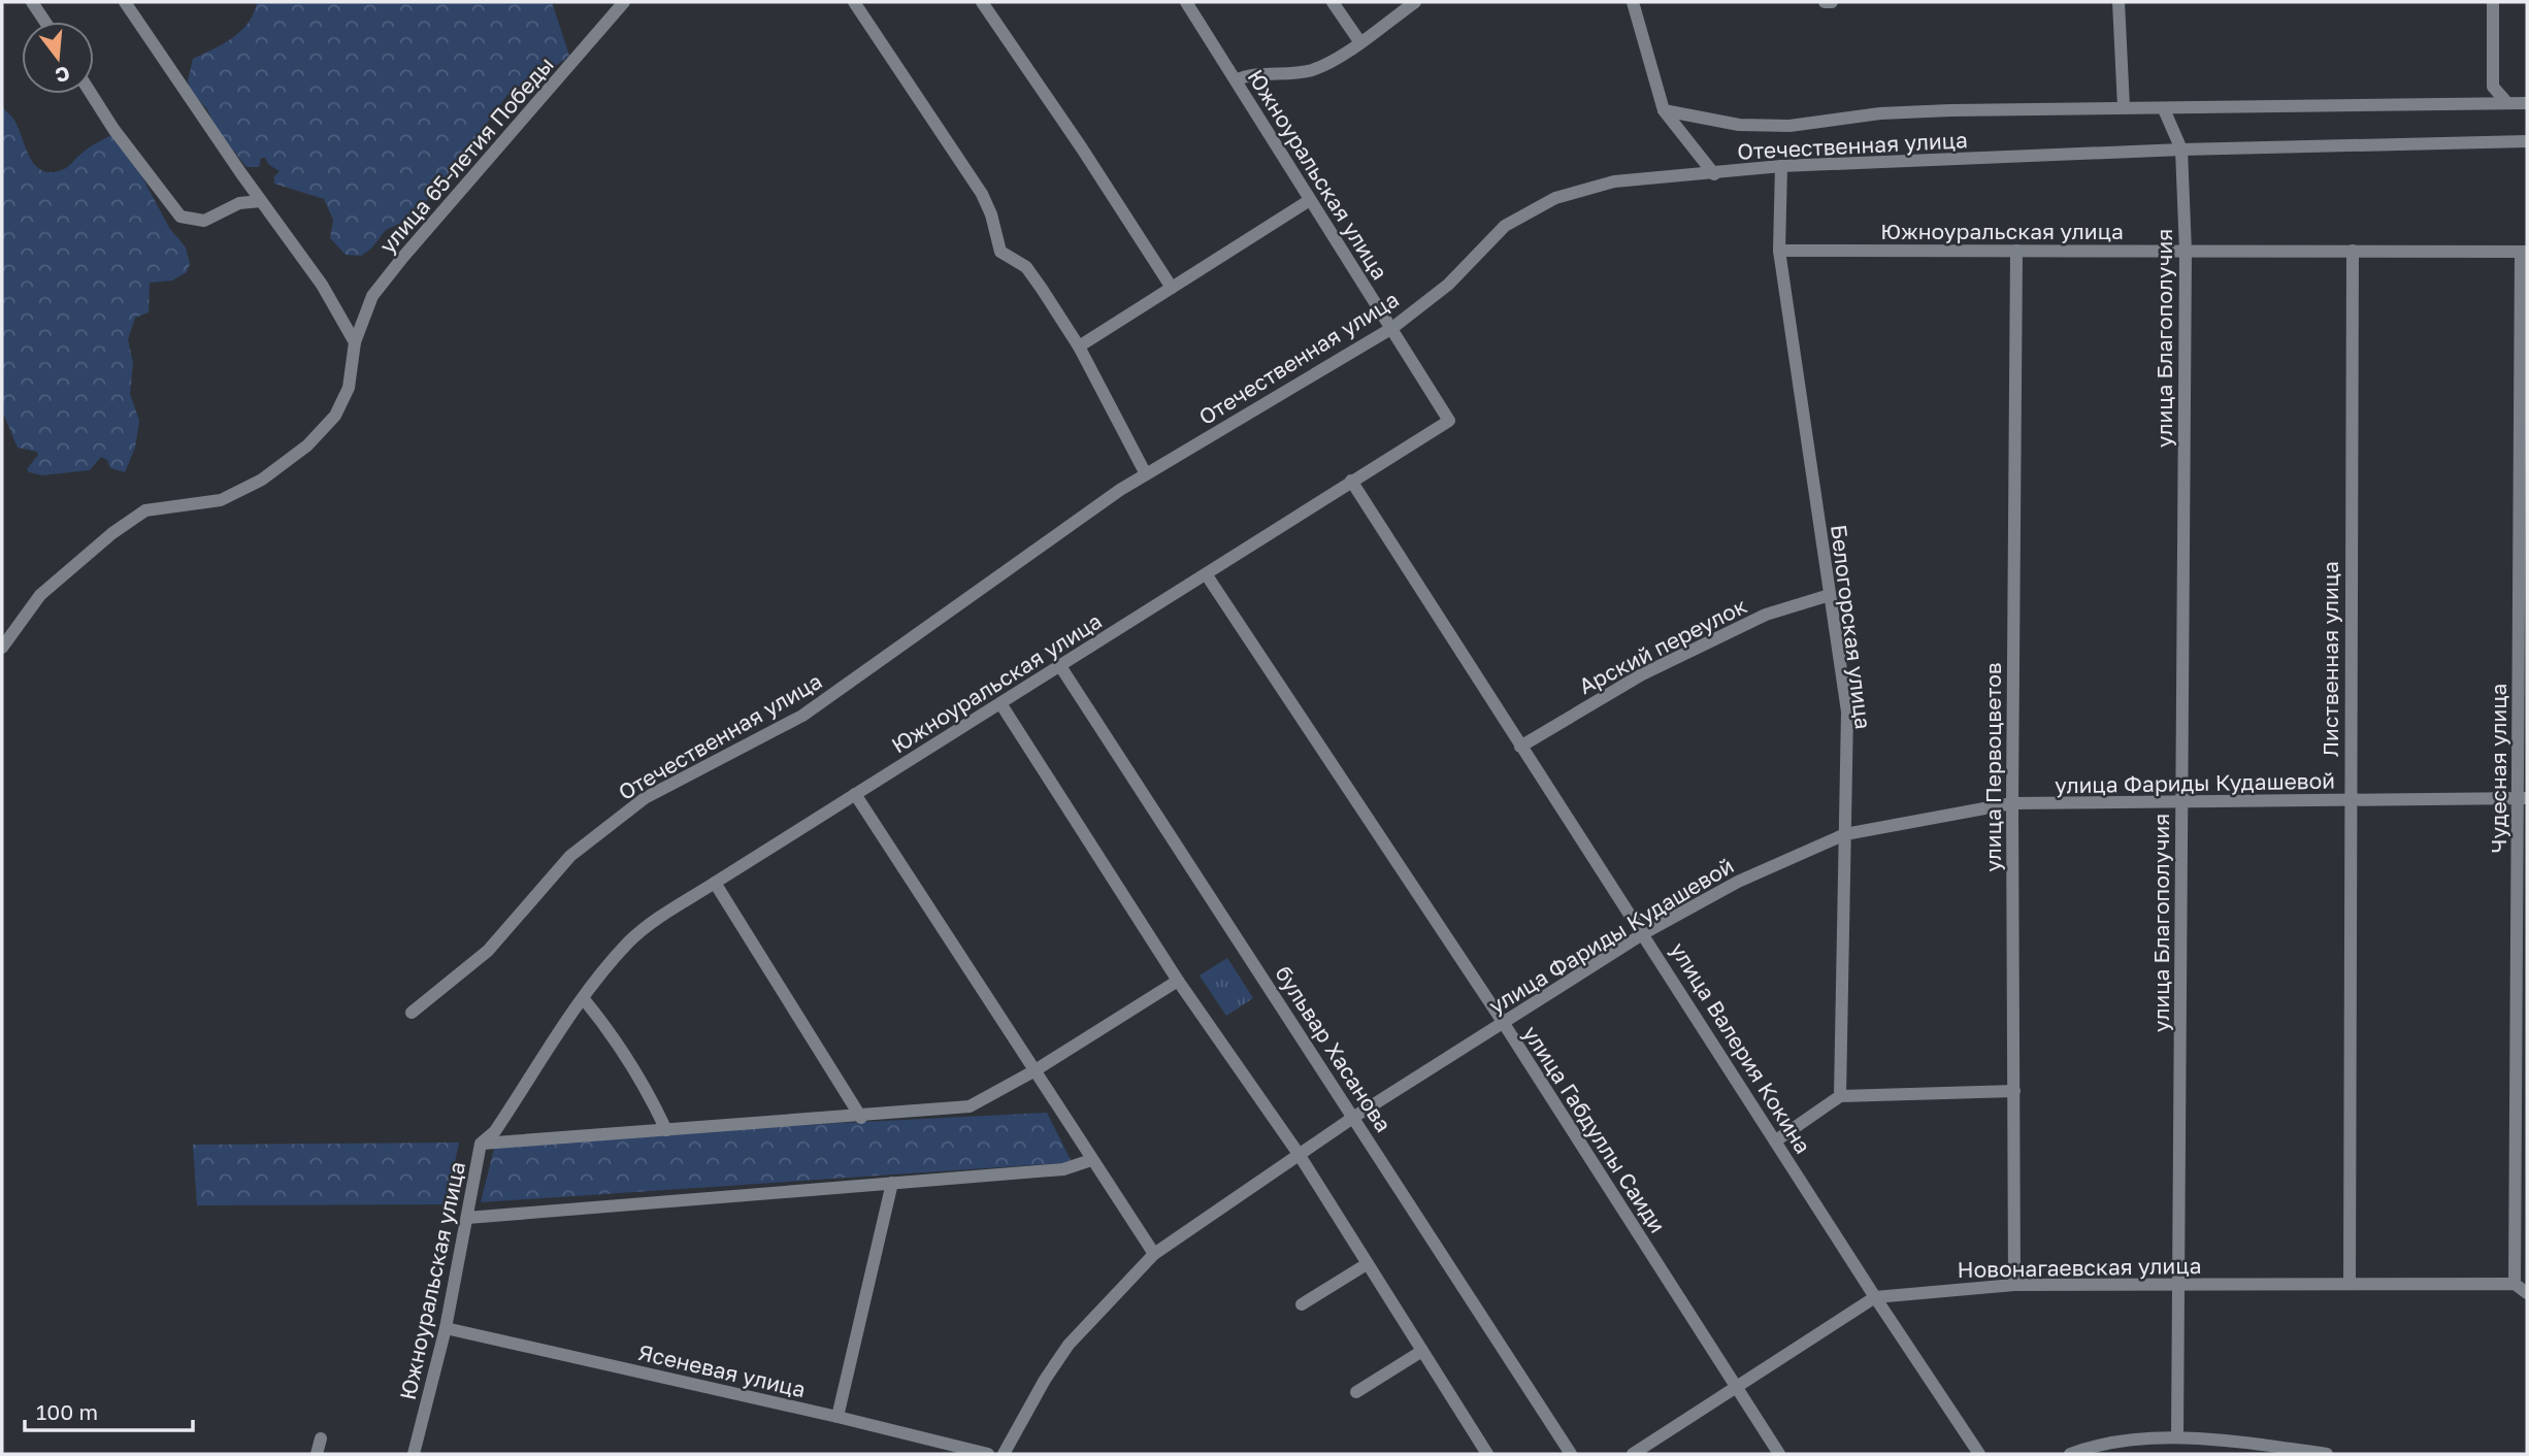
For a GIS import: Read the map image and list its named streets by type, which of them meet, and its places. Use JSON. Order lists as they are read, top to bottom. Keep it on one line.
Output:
{"streets":{"street":["Отечественная улица","улица 65-летия Победы","Южноуральская улица","улица Благополучия","Белогорская улица","Арский переулок","Лиственная улица","улица Первоцветов","Чудесная улица","улица Фариды Кудашевой","улица Валерия Кокина","бульвар Хасанова","улица Габдуллы Саиди","Новонагаевская улица","Ясеневая улица"]},"crossings":[["Отечественная улица","Южноуральская улица"],["Отечественная улица","улица Благополучия"],["Отечественная улица","Белогорская улица"],["Южноуральская улица","улица Благополучия"],["Южноуральская улица","Белогорская улица"],["Южноуральская улица","Лиственная улица"],["Южноуральская улица","улица Первоцветов"],["Южноуральская улица","Чудесная улица"],["Южноуральская улица","улица Валерия Кокина"],["Южноуральская улица","бульвар Хасанова"],["Южноуральская улица","улица Габдуллы Саиди"],["Южноуральская улица","Ясеневая улица"],["улица Благополучия","улица Фариды Кудашевой"],["улица Благополучия","Новонагаевская улица"],["Белогорская улица","Арский переулок"],["Белогорская улица","улица Фариды Кудашевой"],["Арский переулок","улица Валерия Кокина"],["Лиственная улица","улица Фариды Кудашевой"],["Лиственная улица","Новонагаевская улица"],["улица Первоцветов","улица Фариды Кудашевой"],["улица Первоцветов","Новонагаевская улица"],["Чудесная улица","улица Фариды Кудашевой"],["Чудесная улица","Новонагаевская улица"],["улица Фариды Кудашевой","улица Валерия Кокина"],["улица Фариды Кудашевой","бульвар Хасанова"],["улица Фариды Кудашевой","улица Габдуллы Саиди"],["улица Валерия Кокина","Новонагаевская улица"],["улица Габдуллы Саиди","Новонагаевская улица"]],"scale_bar":"100 m","north":"bottom"}
